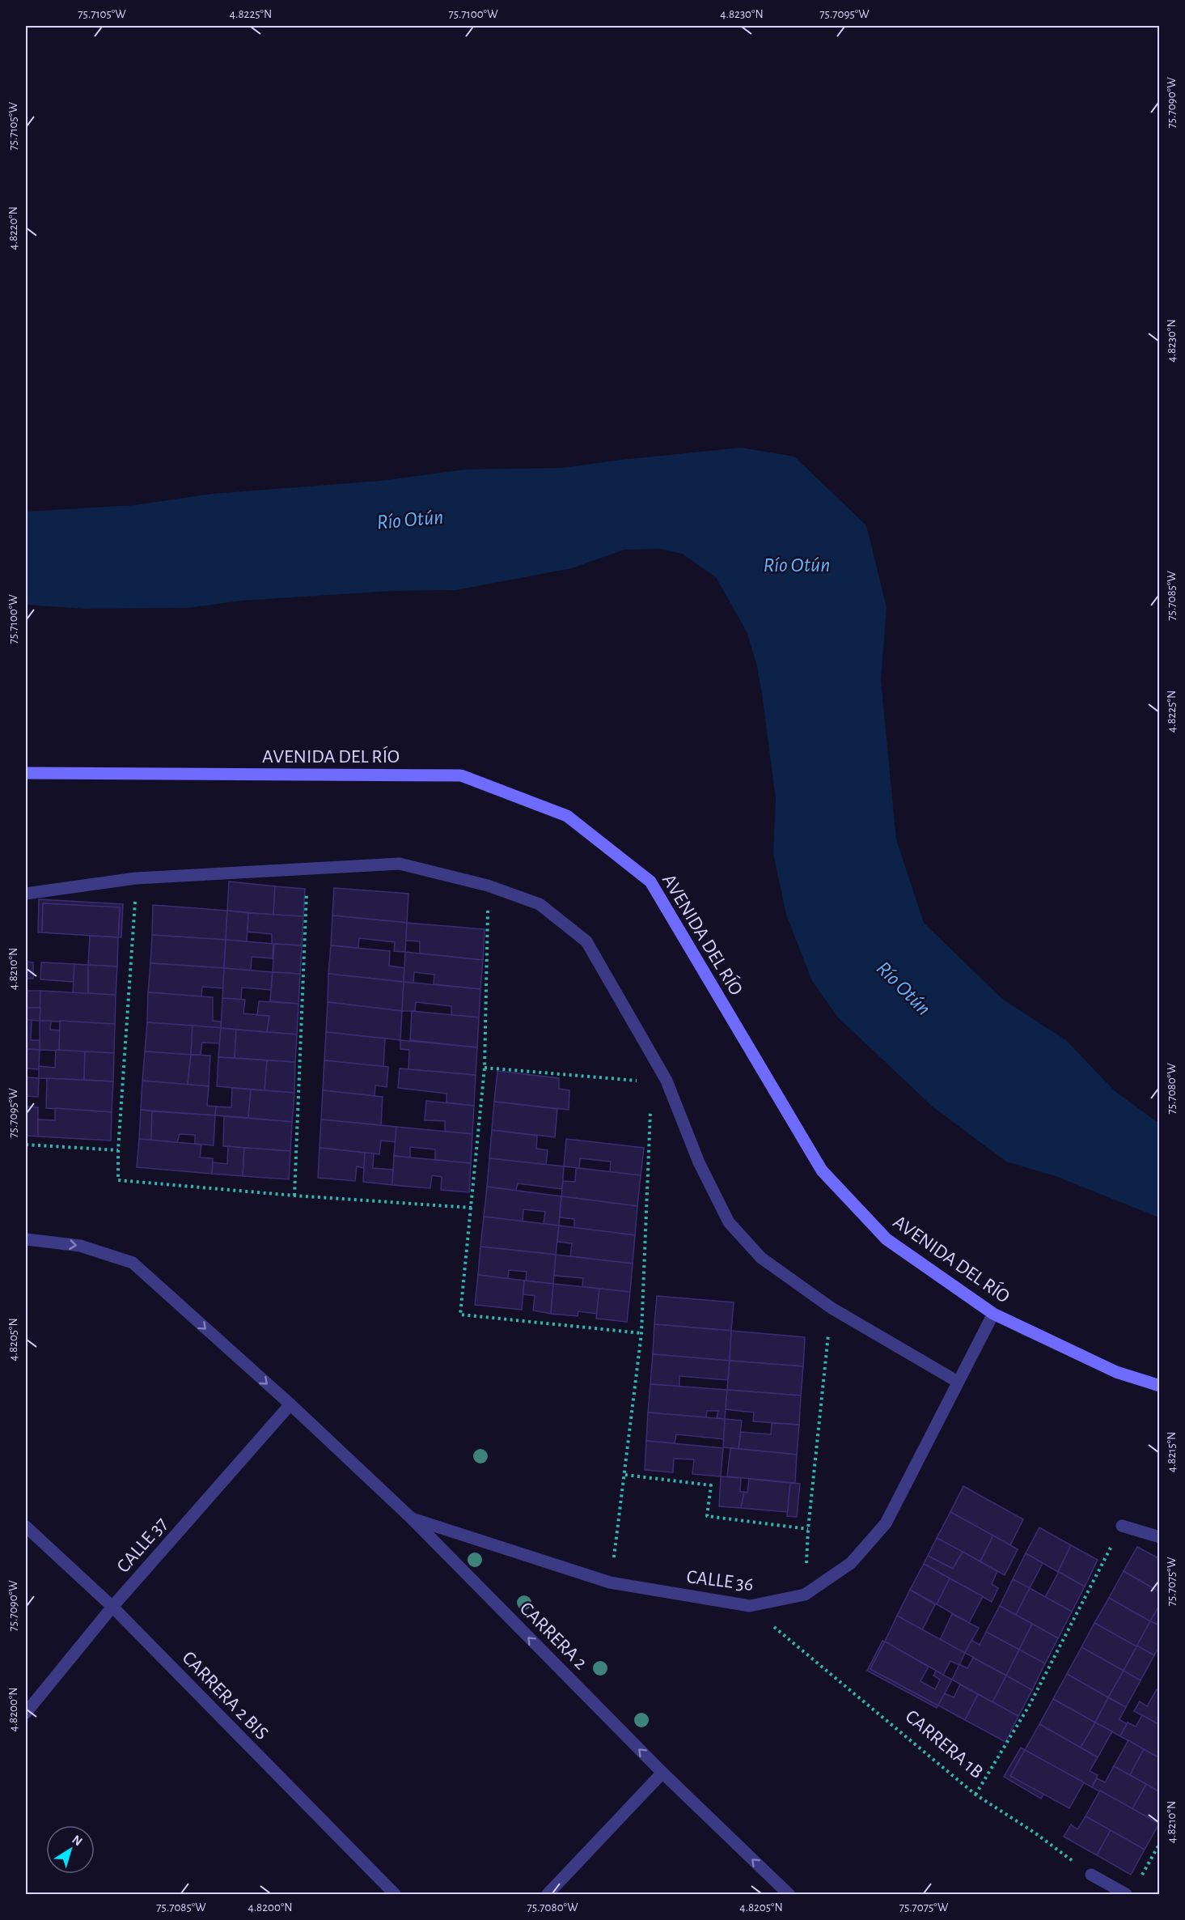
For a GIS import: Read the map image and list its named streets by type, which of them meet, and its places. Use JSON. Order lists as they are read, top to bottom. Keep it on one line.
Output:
{"streets":{"main road":["AVENIDA DEL RÍO"],"street":["CALLE 37","CALLE 36","CARRERA 2","CARRERA 2 BIS"],"path":["CARRERA 1B"]},"crossings":[["AVENIDA DEL RÍO","CALLE 36"],["CALLE 37","CARRERA 2"],["CALLE 37","CARRERA 2 BIS"],["CALLE 36","CARRERA 2"],["CALLE 36","CARRERA 1B"]],"water":["Río Otún"],"north":"top right","coordinates":["75.7105°W","4.8225°N","75.7100°W","4.8230°N","75.7095°W","75.7090°W","4.8220°N","75.7085°W","4.8210°N","75.7080°W","4.8205°N","4.8215°N","75.7075°W","4.8200°N"]}
